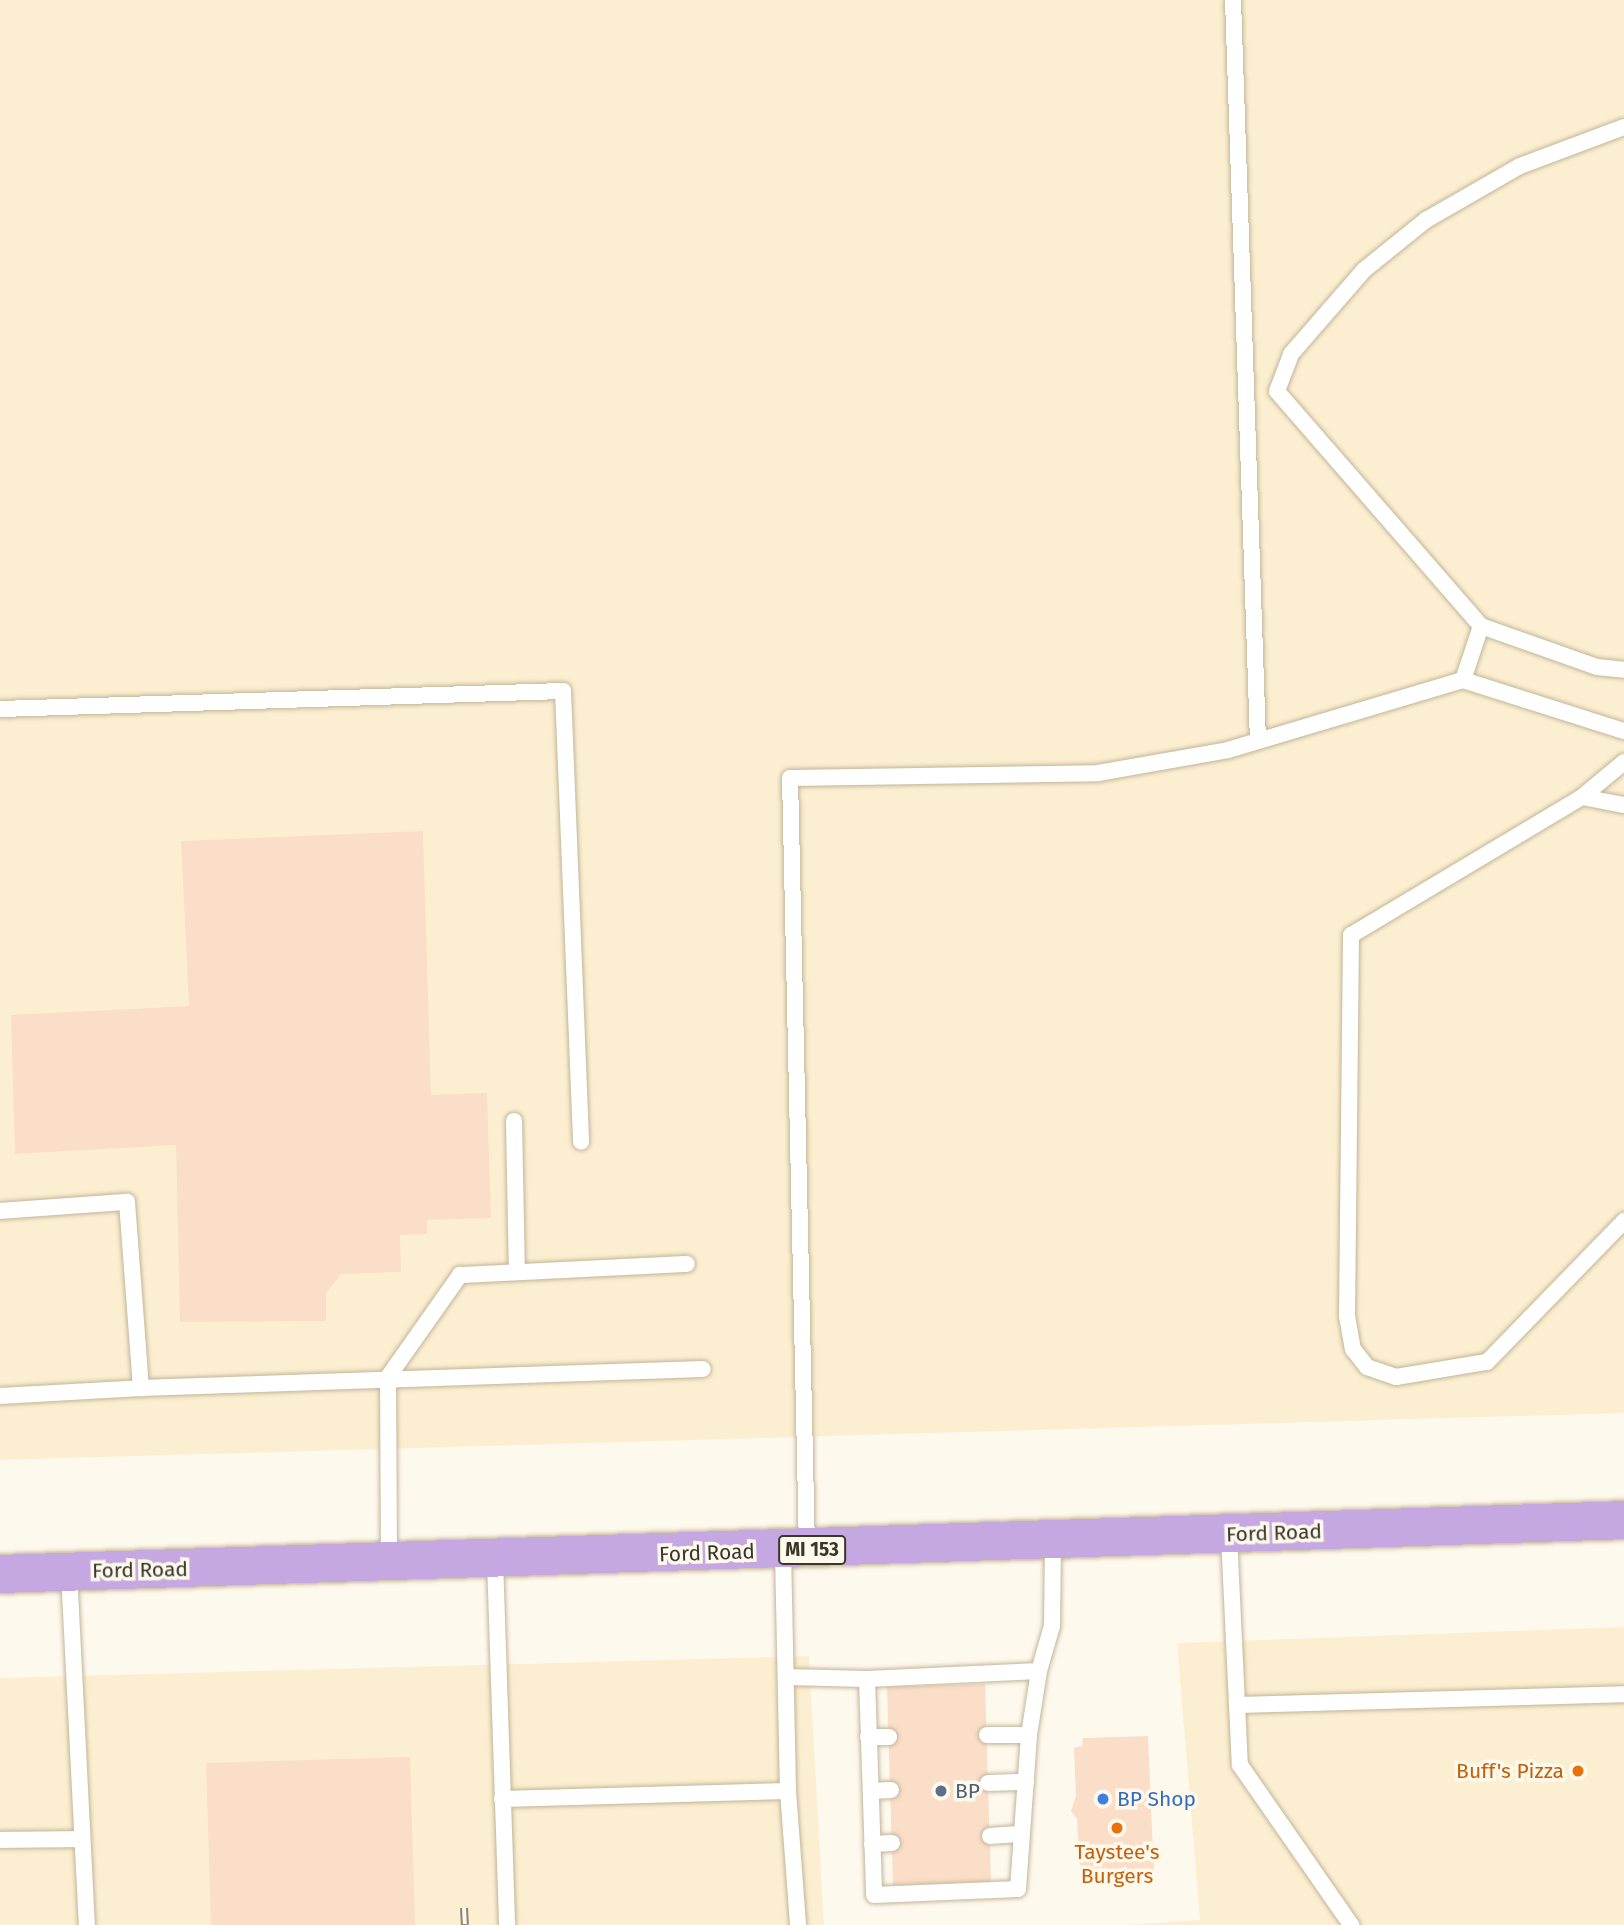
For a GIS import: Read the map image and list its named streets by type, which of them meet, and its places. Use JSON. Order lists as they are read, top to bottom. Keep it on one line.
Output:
{"streets":{"main road":["Ford Road","MI 153"]},"places":["Buff's Pizza","BP","BP Shop","Taystee's Burgers"]}
